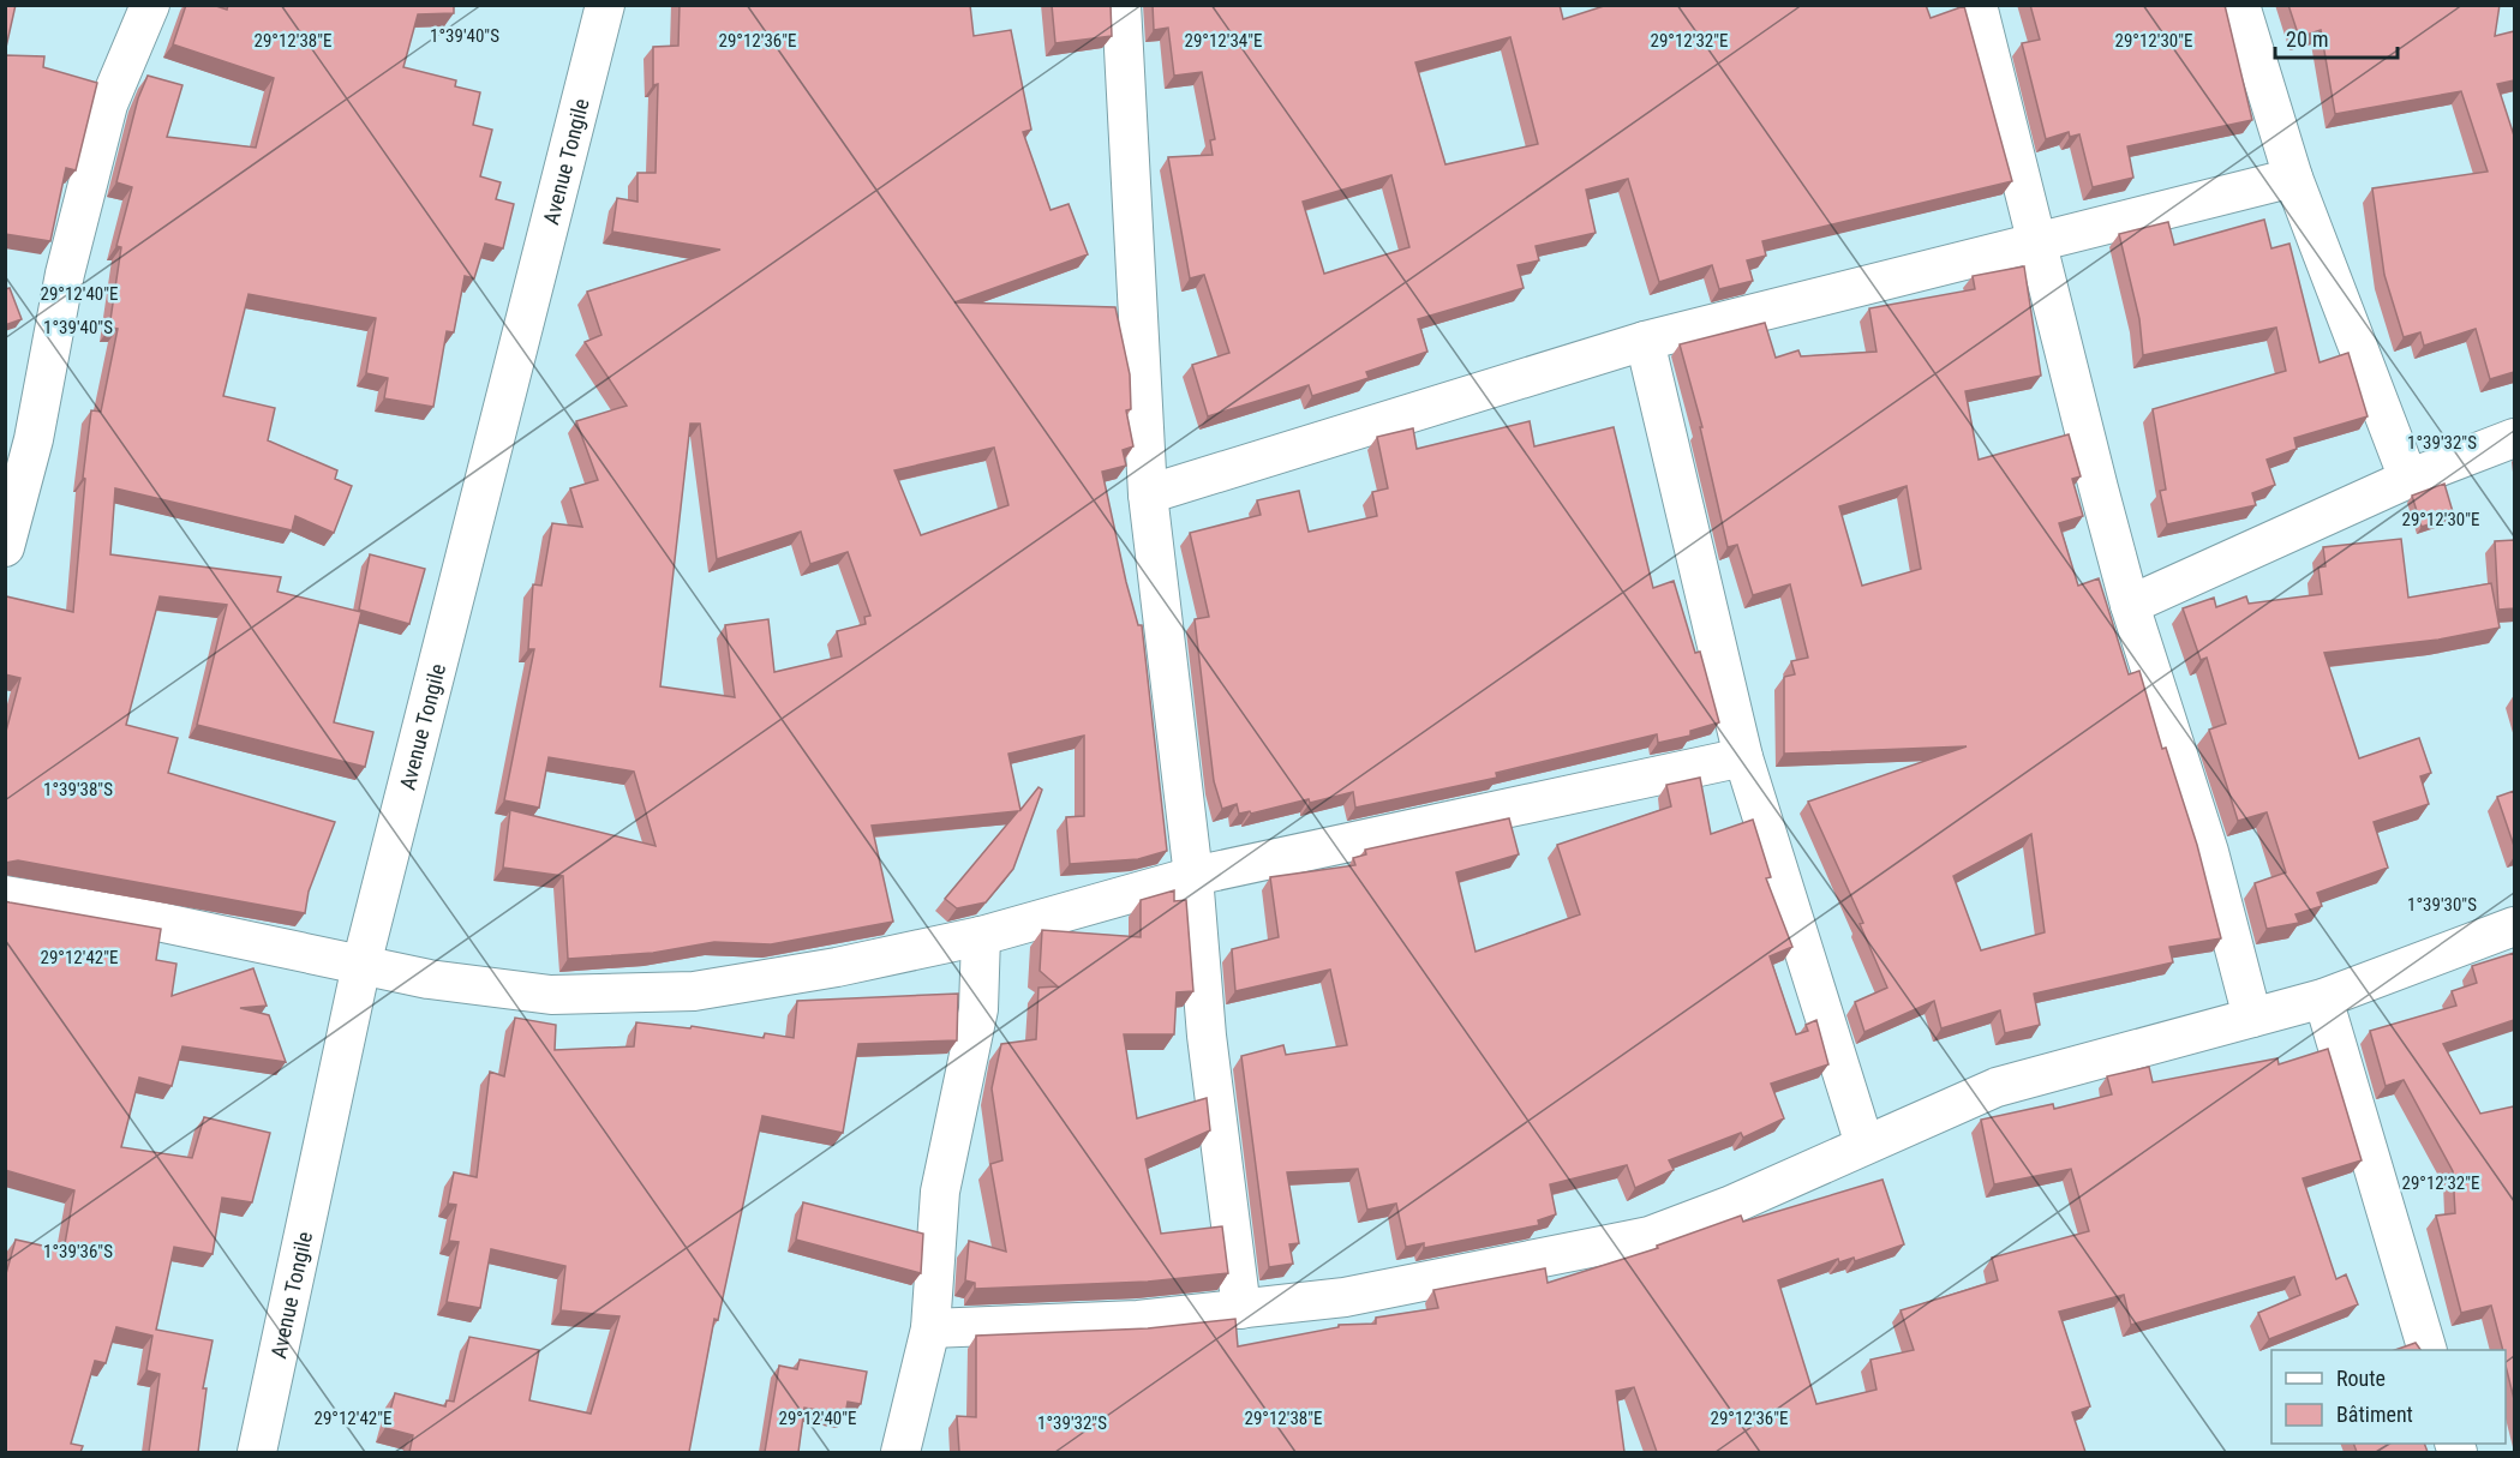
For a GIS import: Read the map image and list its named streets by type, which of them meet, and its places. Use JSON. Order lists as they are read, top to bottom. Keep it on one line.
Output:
{"streets":{"street":["Avenue Tongile"]},"legend":["Route","Bâtiment"],"scale_bar":"20 m","coordinates":["1°39'40\"S","29°12'38\"E","29°12'36\"E","29°12'34\"E","29°12'32\"E","29°12'30\"E","29°12'40\"E","1°39'32\"S","1°39'38\"S","1°39'30\"S","29°12'42\"E","1°39'36\"S"]}
